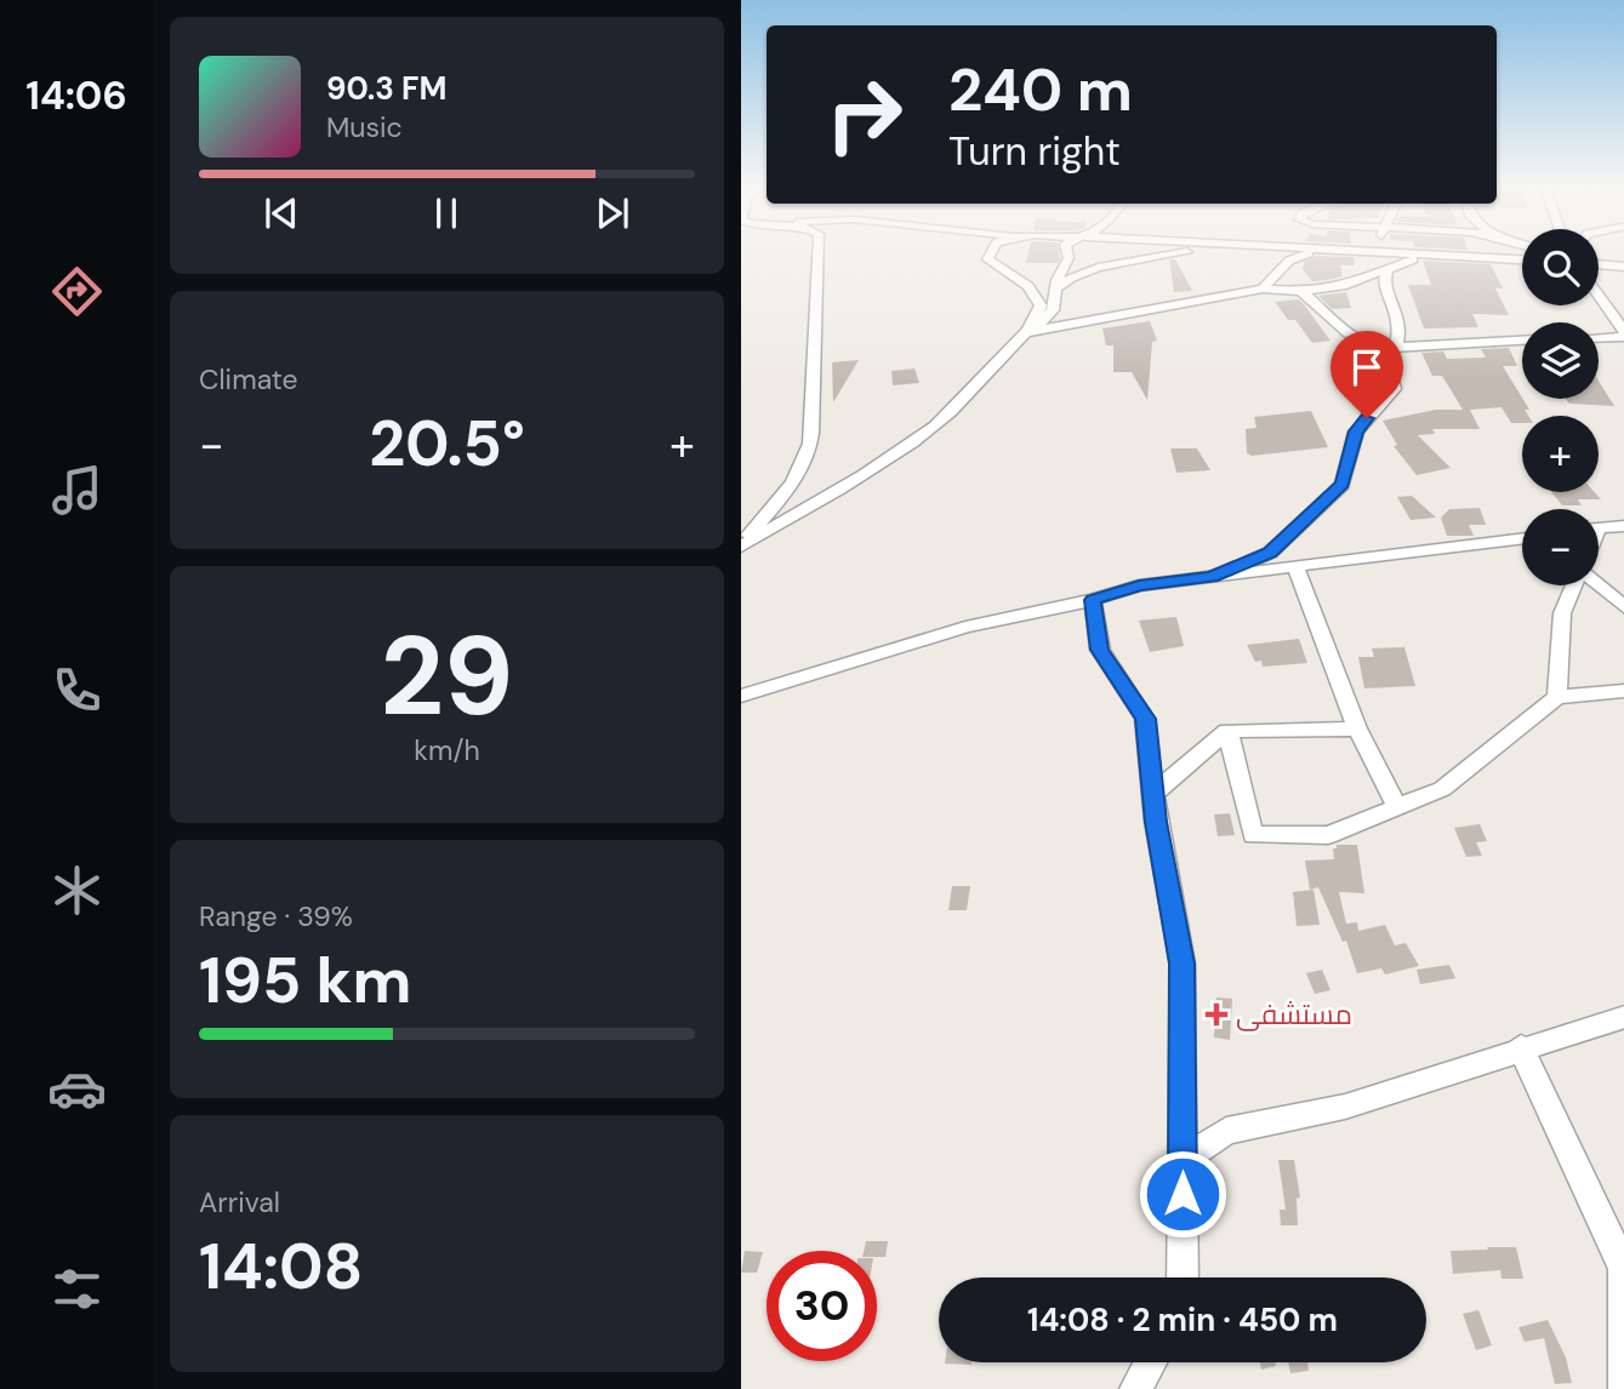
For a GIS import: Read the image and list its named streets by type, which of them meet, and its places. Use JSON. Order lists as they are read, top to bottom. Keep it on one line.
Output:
{"places":{"health":["مستشفى"]},"page":{"tabs":"14:06","turn":["240 m","Turn right"],"song":["90.3 FM","Music"],"map_buttons":["+","−"],"tile":["Climate",["29","km/h"],["Range · 39%","195 km"],["Arrival","14:08"]],"heat":["−","20.5°","+"],"limit":"30","trip":"14:08 · 2 min · 450 m"}}
